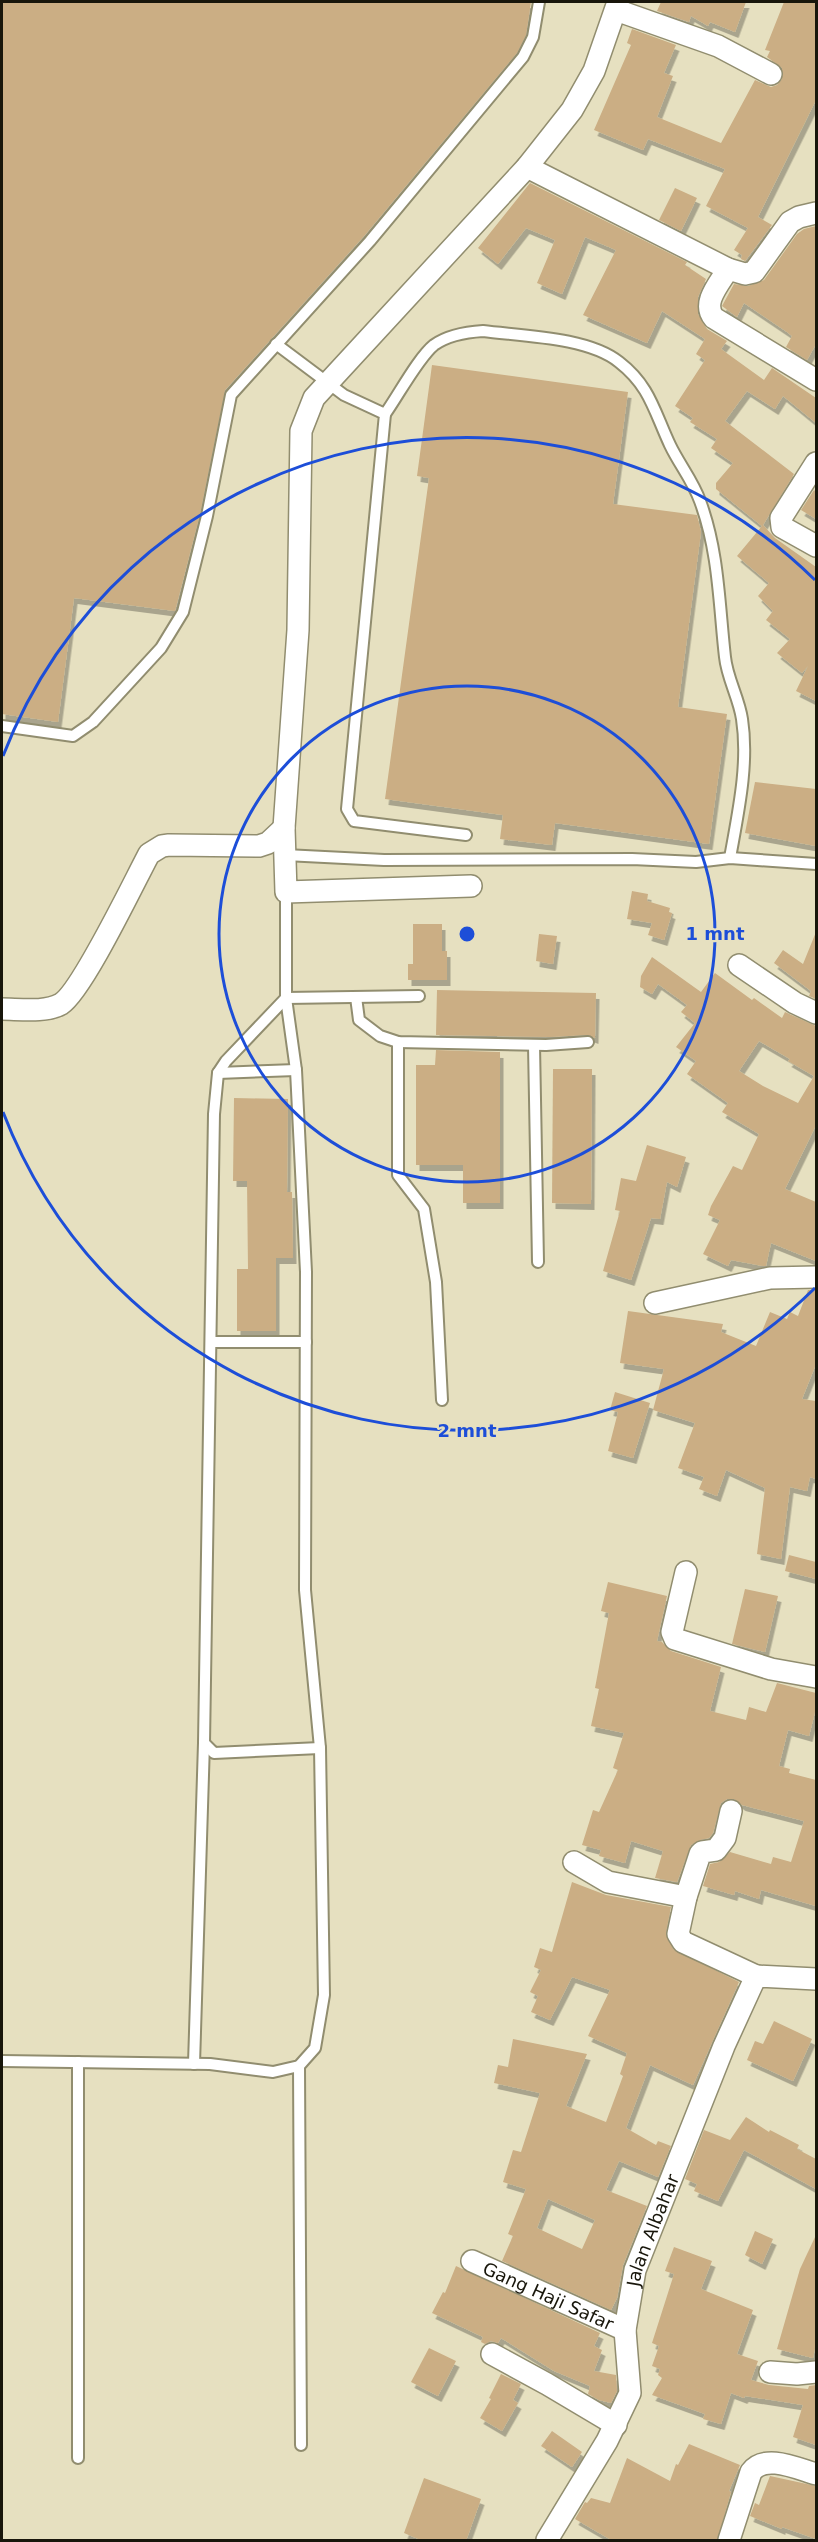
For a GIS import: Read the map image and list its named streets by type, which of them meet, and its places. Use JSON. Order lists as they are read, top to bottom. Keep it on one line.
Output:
{"streets":{"street":["Jalan Albahar","Gang Haji Safar"]},"crossings":[["Jalan Albahar","Gang Haji Safar"]],"rings":["1 mnt","2 mnt"]}
